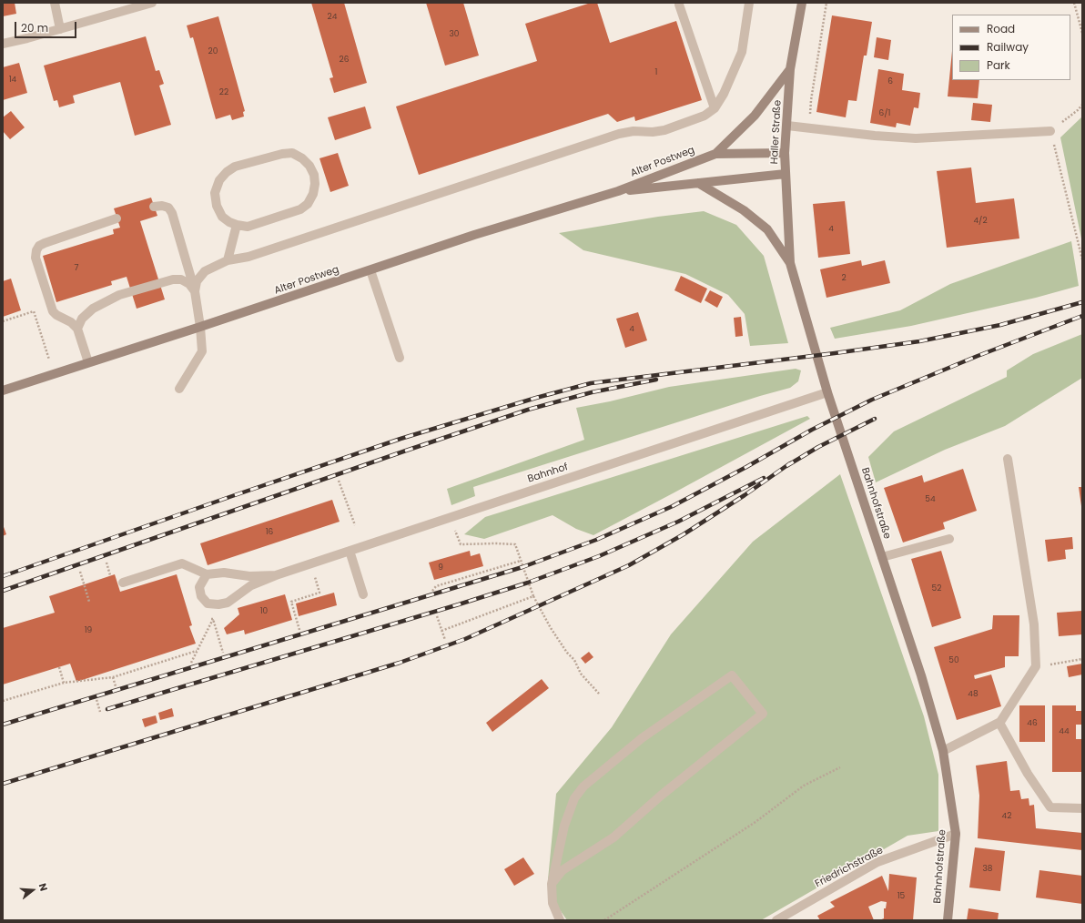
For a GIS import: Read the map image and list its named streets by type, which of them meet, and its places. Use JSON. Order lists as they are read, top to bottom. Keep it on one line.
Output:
{"streets":{"main road":["Haller Straße","Alter Postweg","Bahnhofstraße"],"street":["Bahnhof","Friedrichstraße"]},"crossings":[["Haller Straße","Alter Postweg"],["Haller Straße","Bahnhofstraße"],["Bahnhof","Bahnhofstraße"],["Bahnhofstraße","Friedrichstraße"]],"house_numbers":["24","30","20","26","1","14","6","22","6/1","4/2","4","7","2","4","54","16","9","52","10","19","50","48","46","44","42","38","15"],"legend":["Road","Railway","Park"],"scale_bar":"20 m","north":"right"}
